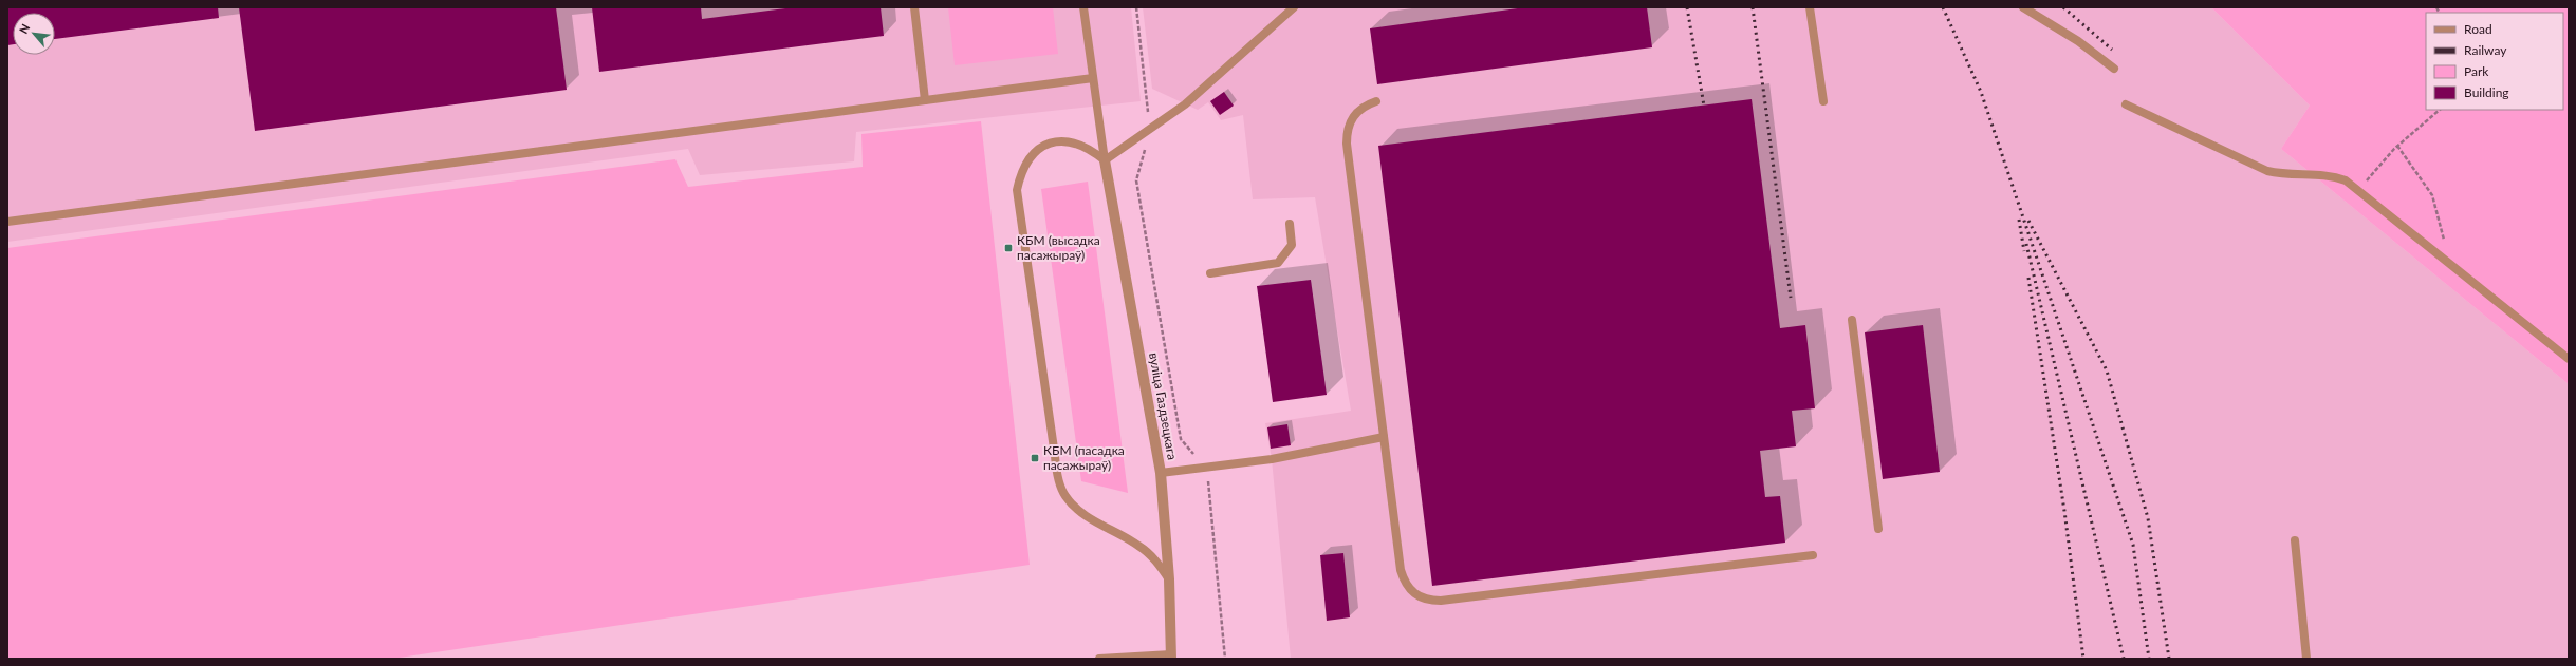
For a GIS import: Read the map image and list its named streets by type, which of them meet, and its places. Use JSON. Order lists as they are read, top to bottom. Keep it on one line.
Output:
{"streets":{"street":["вуліца Газдзецкага"]},"places":{"transit":["КБМ (высадка пасажыраў)","КБМ (пасадка пасажыраў)"]},"legend":["Road","Railway","Park","Building"],"north":"top left"}
